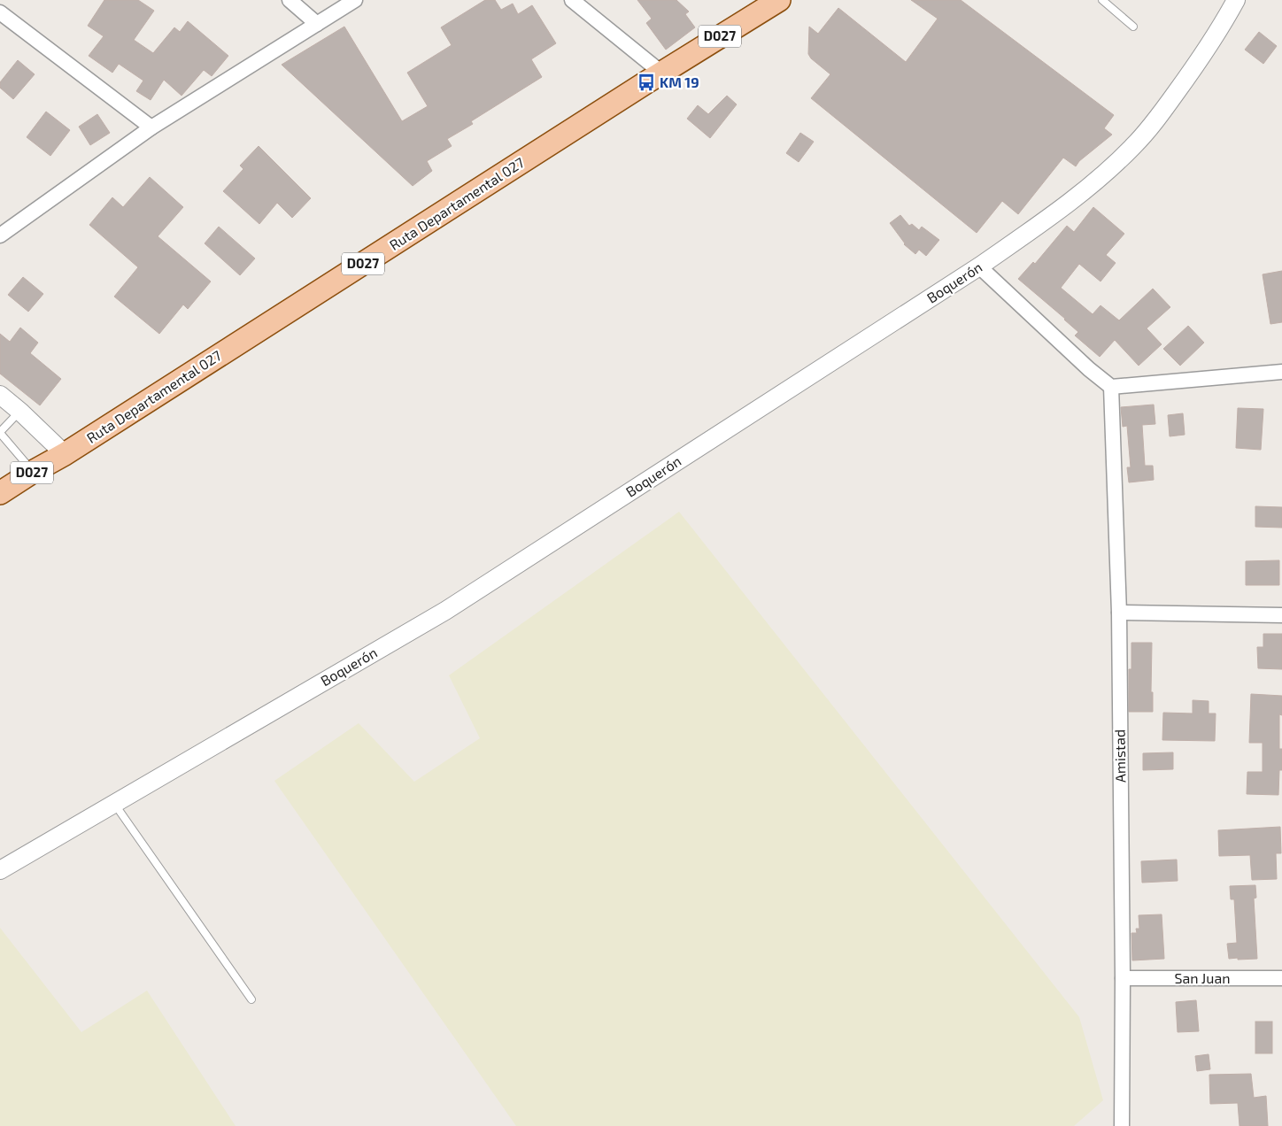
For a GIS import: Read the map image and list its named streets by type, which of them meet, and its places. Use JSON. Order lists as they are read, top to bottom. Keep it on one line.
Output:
{"streets":{"main road":["D027","Ruta Departamental 027"],"street":["Boquerón","Amistad","San Juan"]},"crossings":[["Amistad","San Juan"]],"places":{"bus stop":["KM 19"]}}
